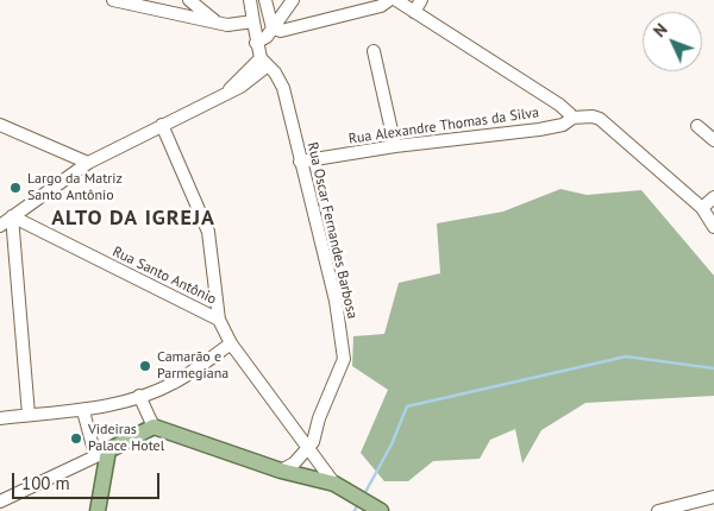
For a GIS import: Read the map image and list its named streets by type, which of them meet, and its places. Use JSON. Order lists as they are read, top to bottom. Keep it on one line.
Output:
{"streets":{"street":["Rua Alexandre Thomas da Silva","Rua Oscar Fernandes Barbosa","Rua Santo Antônio"]},"crossings":[["Rua Alexandre Thomas da Silva","Rua Oscar Fernandes Barbosa"],["Rua Oscar Fernandes Barbosa","Rua Santo Antônio"]],"districts":["ALTO DA IGREJA"],"places":["Largo da Matriz Santo Antônio","Camarão e Parmegiana","Videiras Palace Hotel"],"scale_bar":"100 m","north":"top left"}
